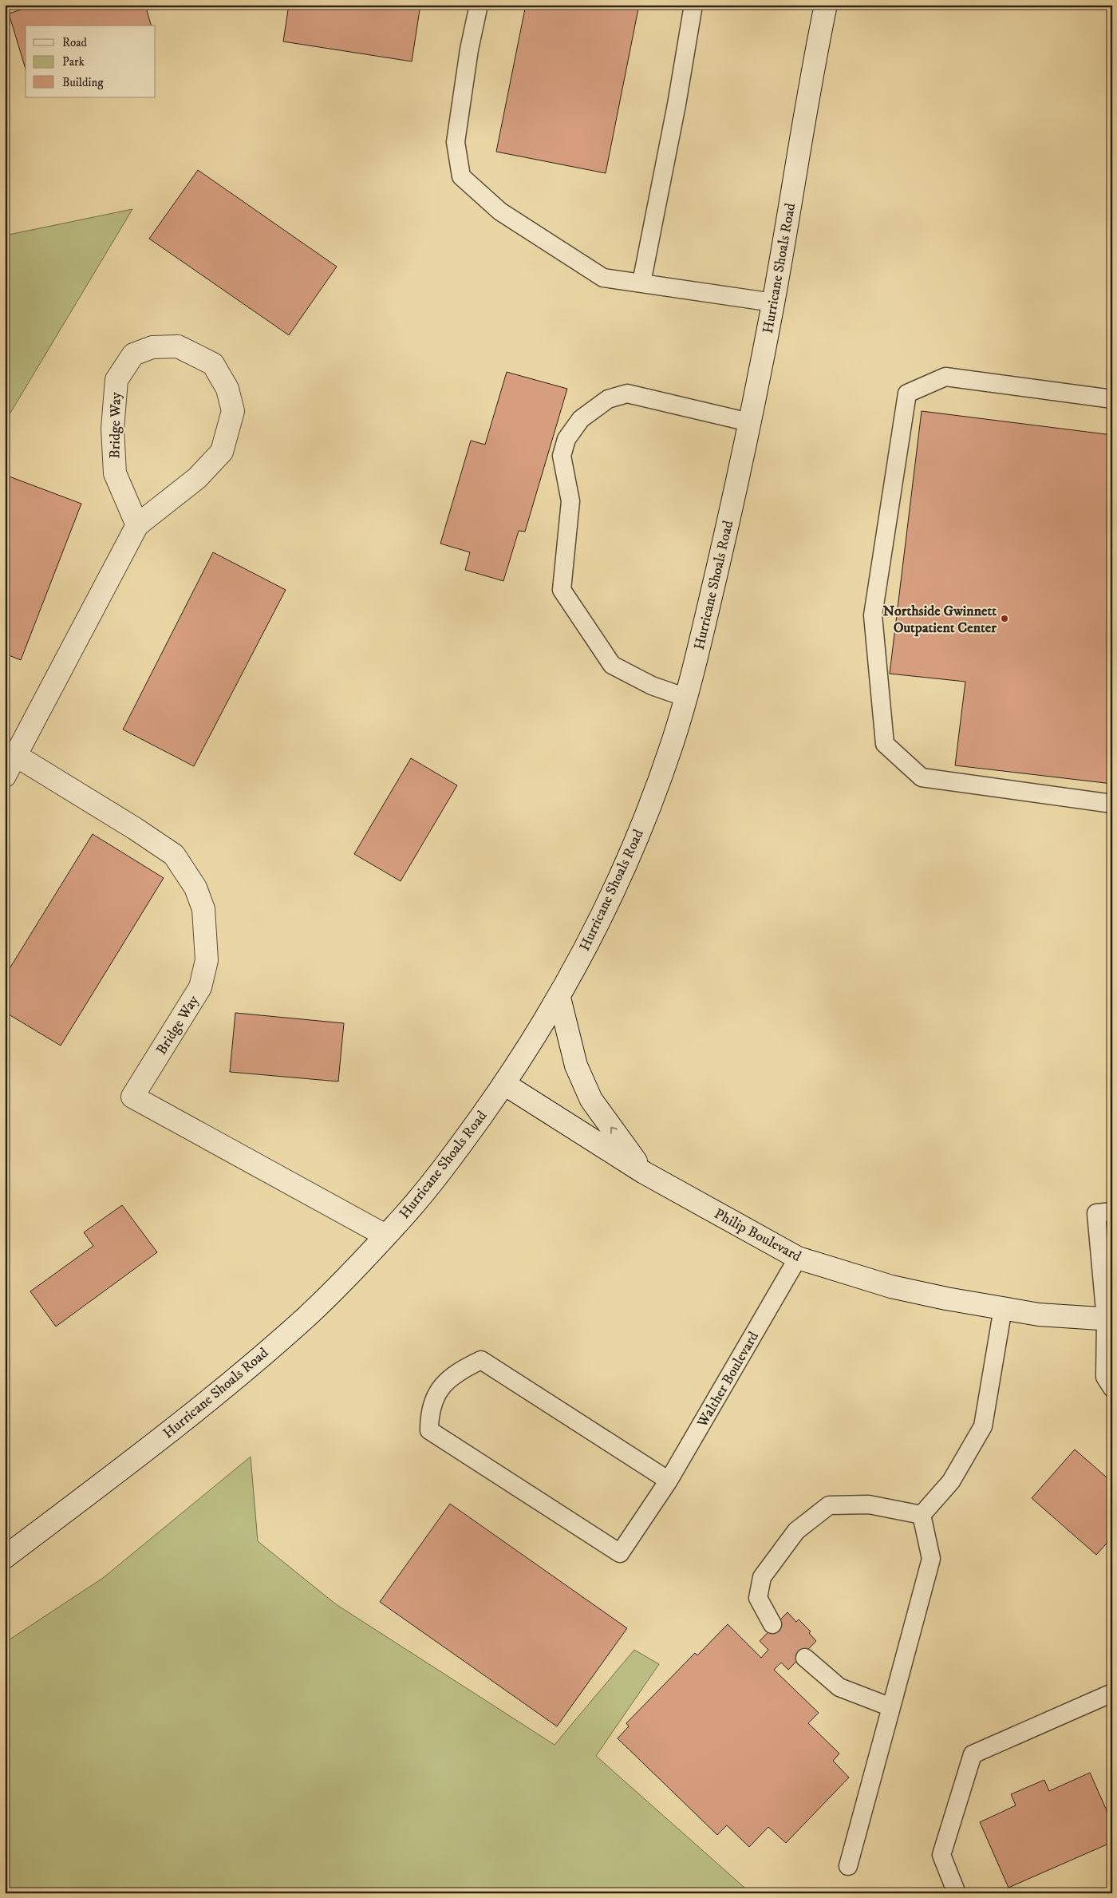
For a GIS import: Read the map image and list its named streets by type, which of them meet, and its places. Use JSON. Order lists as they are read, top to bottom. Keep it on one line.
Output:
{"streets":{"street":["Hurricane Shoals Road","Bridge Way","Philip Boulevard"],"lane":["Walther Boulevard"]},"crossings":[["Hurricane Shoals Road","Bridge Way"],["Hurricane Shoals Road","Philip Boulevard"],["Philip Boulevard","Walther Boulevard"]],"places":["Northside Gwinnett Outpatient Center"],"legend":["Road","Park","Building"]}
